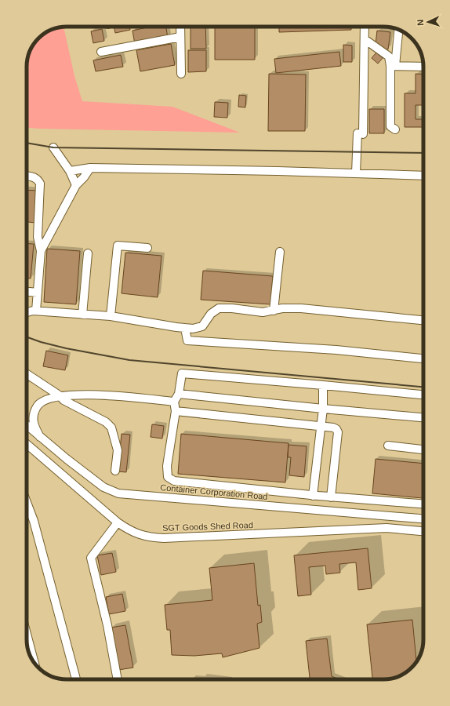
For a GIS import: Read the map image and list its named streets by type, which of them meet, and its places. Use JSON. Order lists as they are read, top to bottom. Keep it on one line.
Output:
{"streets":{"street":["Container Corporation Road","SGT Goods Shed Road"]},"north":"left"}
